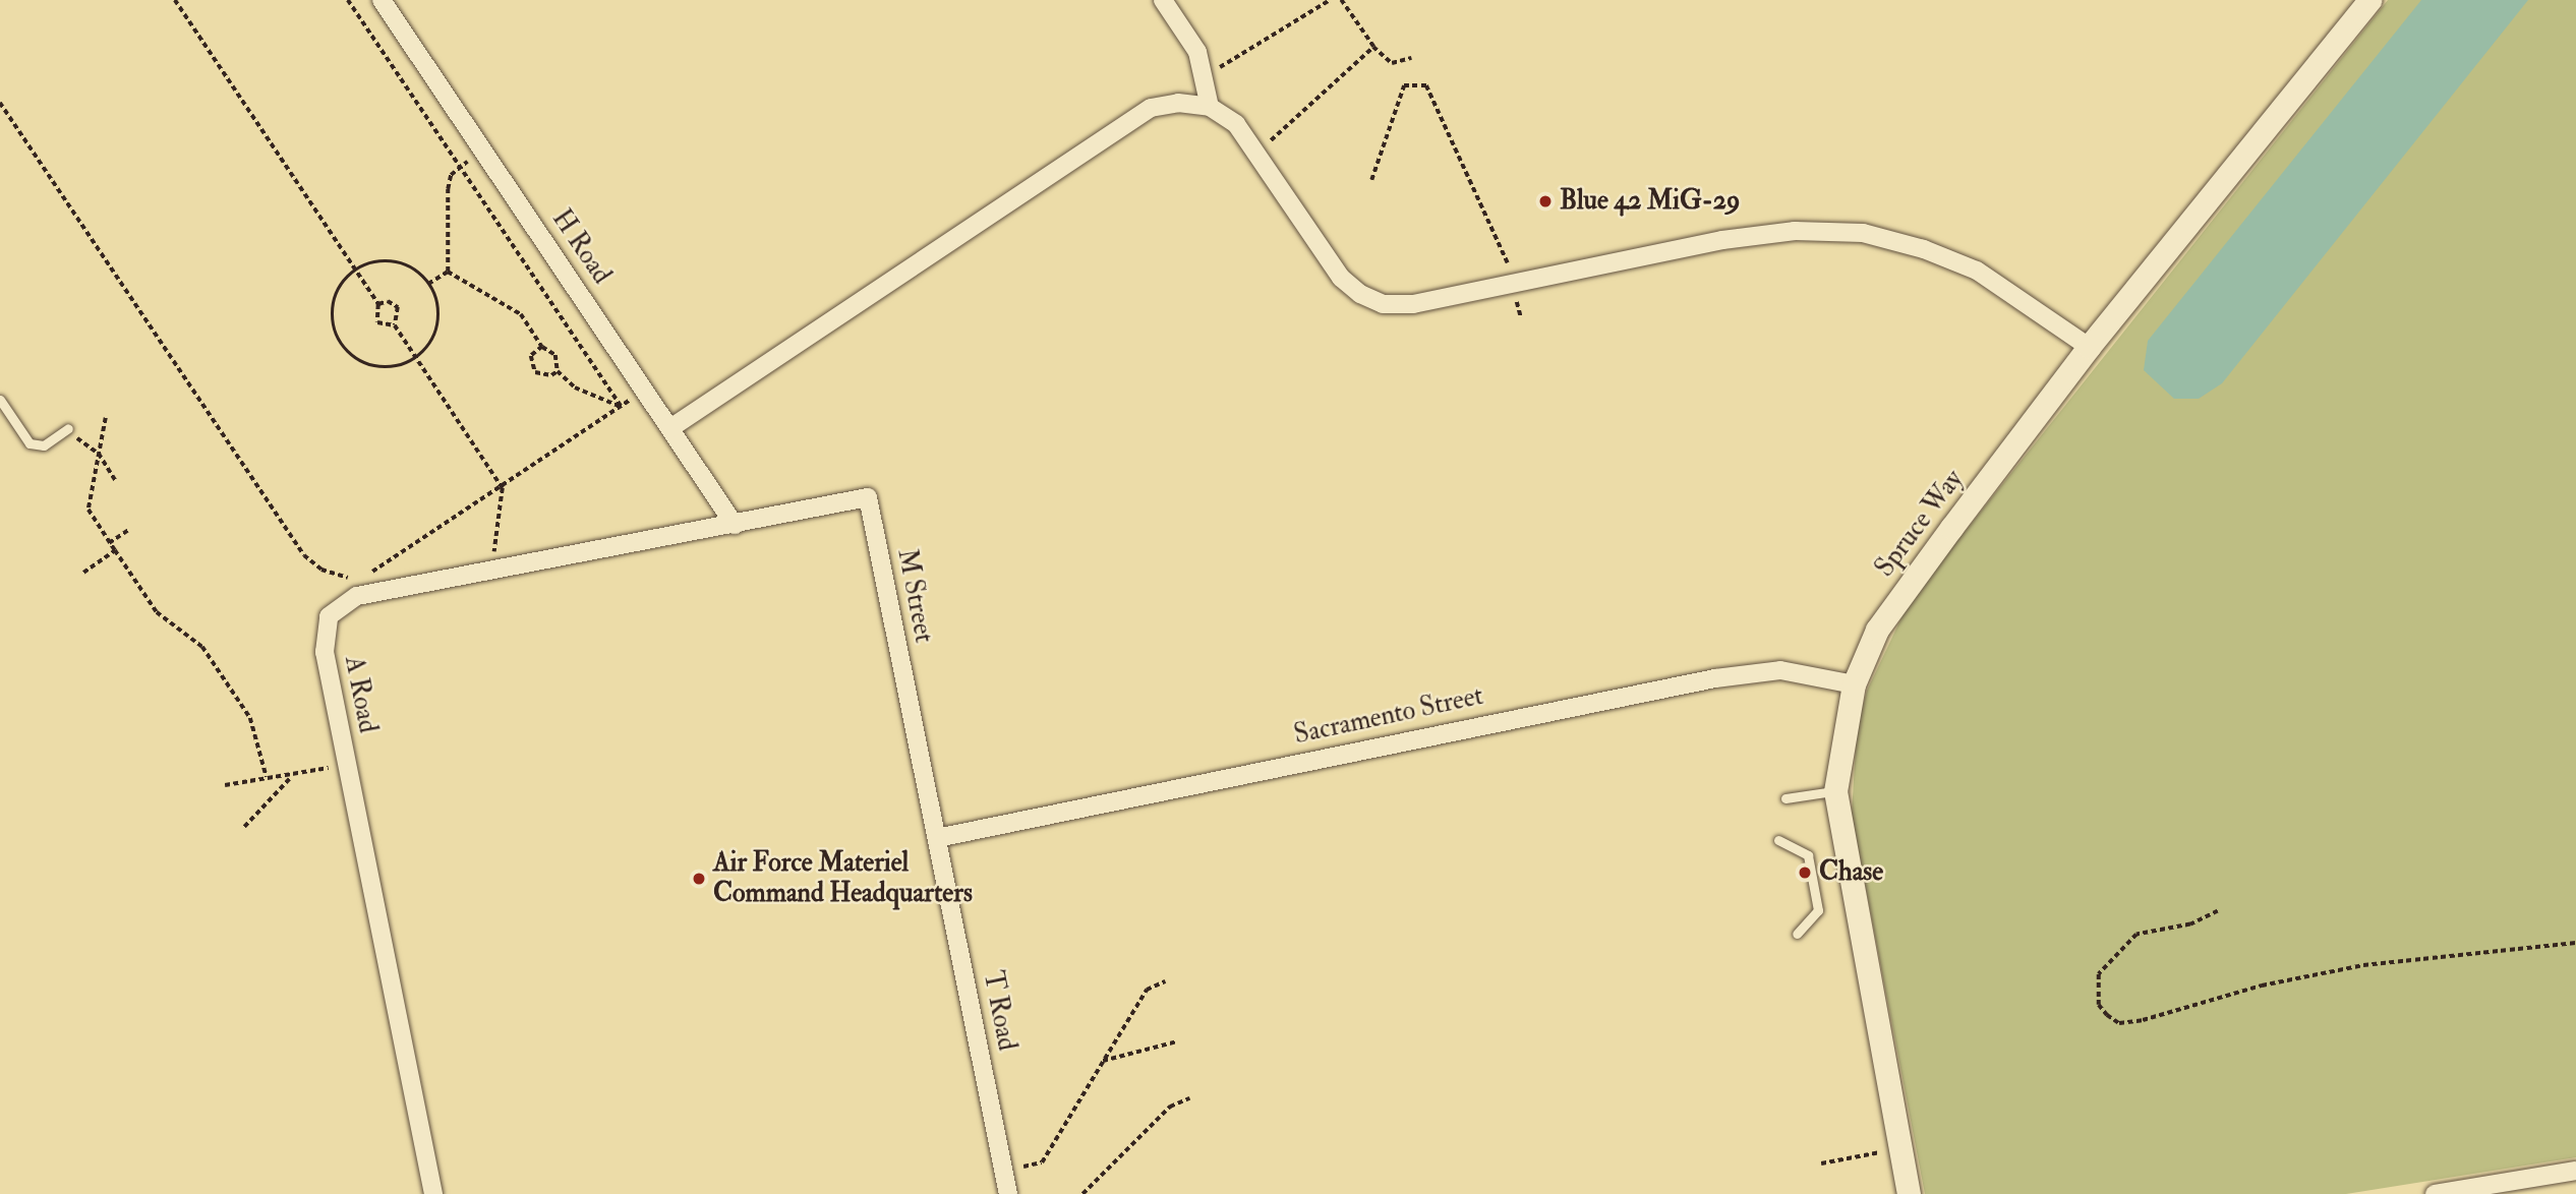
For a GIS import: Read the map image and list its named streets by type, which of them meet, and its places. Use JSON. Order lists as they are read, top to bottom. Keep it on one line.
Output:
{"streets":{"street":["H Road","Spruce Way","M Street","A Road","Sacramento Street","T Road"]},"crossings":[["H Road","M Street"],["H Road","A Road"],["Spruce Way","Sacramento Street"],["M Street","A Road"],["M Street","Sacramento Street"],["M Street","T Road"],["Sacramento Street","T Road"]],"places":["Blue 42 MiG-29","Chase","Air Force Materiel Command Headquarters"]}
